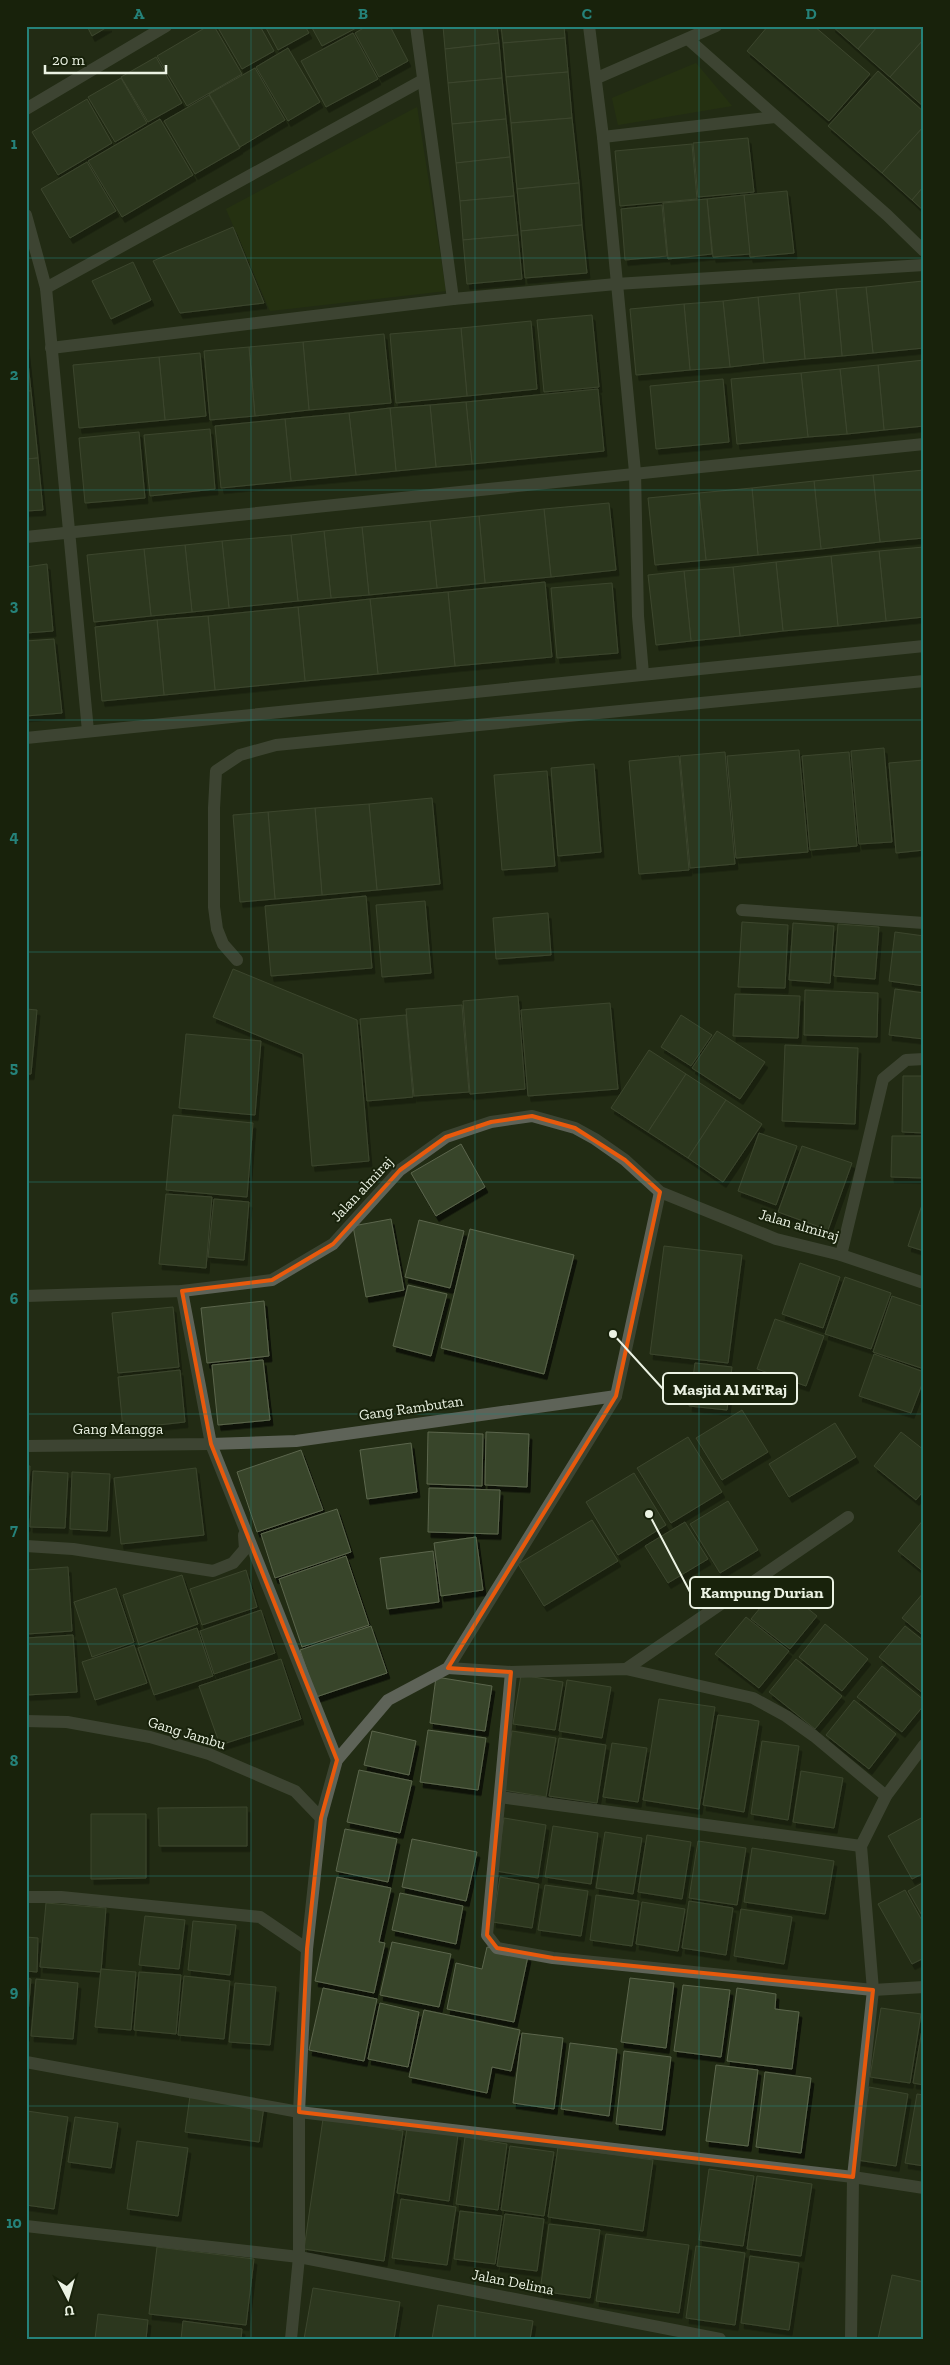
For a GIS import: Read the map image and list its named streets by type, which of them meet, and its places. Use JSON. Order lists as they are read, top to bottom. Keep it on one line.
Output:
{"streets":{"street":["Jalan almiraj","Gang Rambutan","Gang Mangga","Gang Jambu","Jalan Delima"]},"crossings":[["Gang Rambutan","Gang Mangga"]],"places":["Masjid Al Mi'Raj","Kampung Durian"],"scale_bar":"20 m","north":"bottom","grid":{"columns":["A","B","C","D"],"rows":["1","2","3","4","5","6","7","8","9","10"]}}
